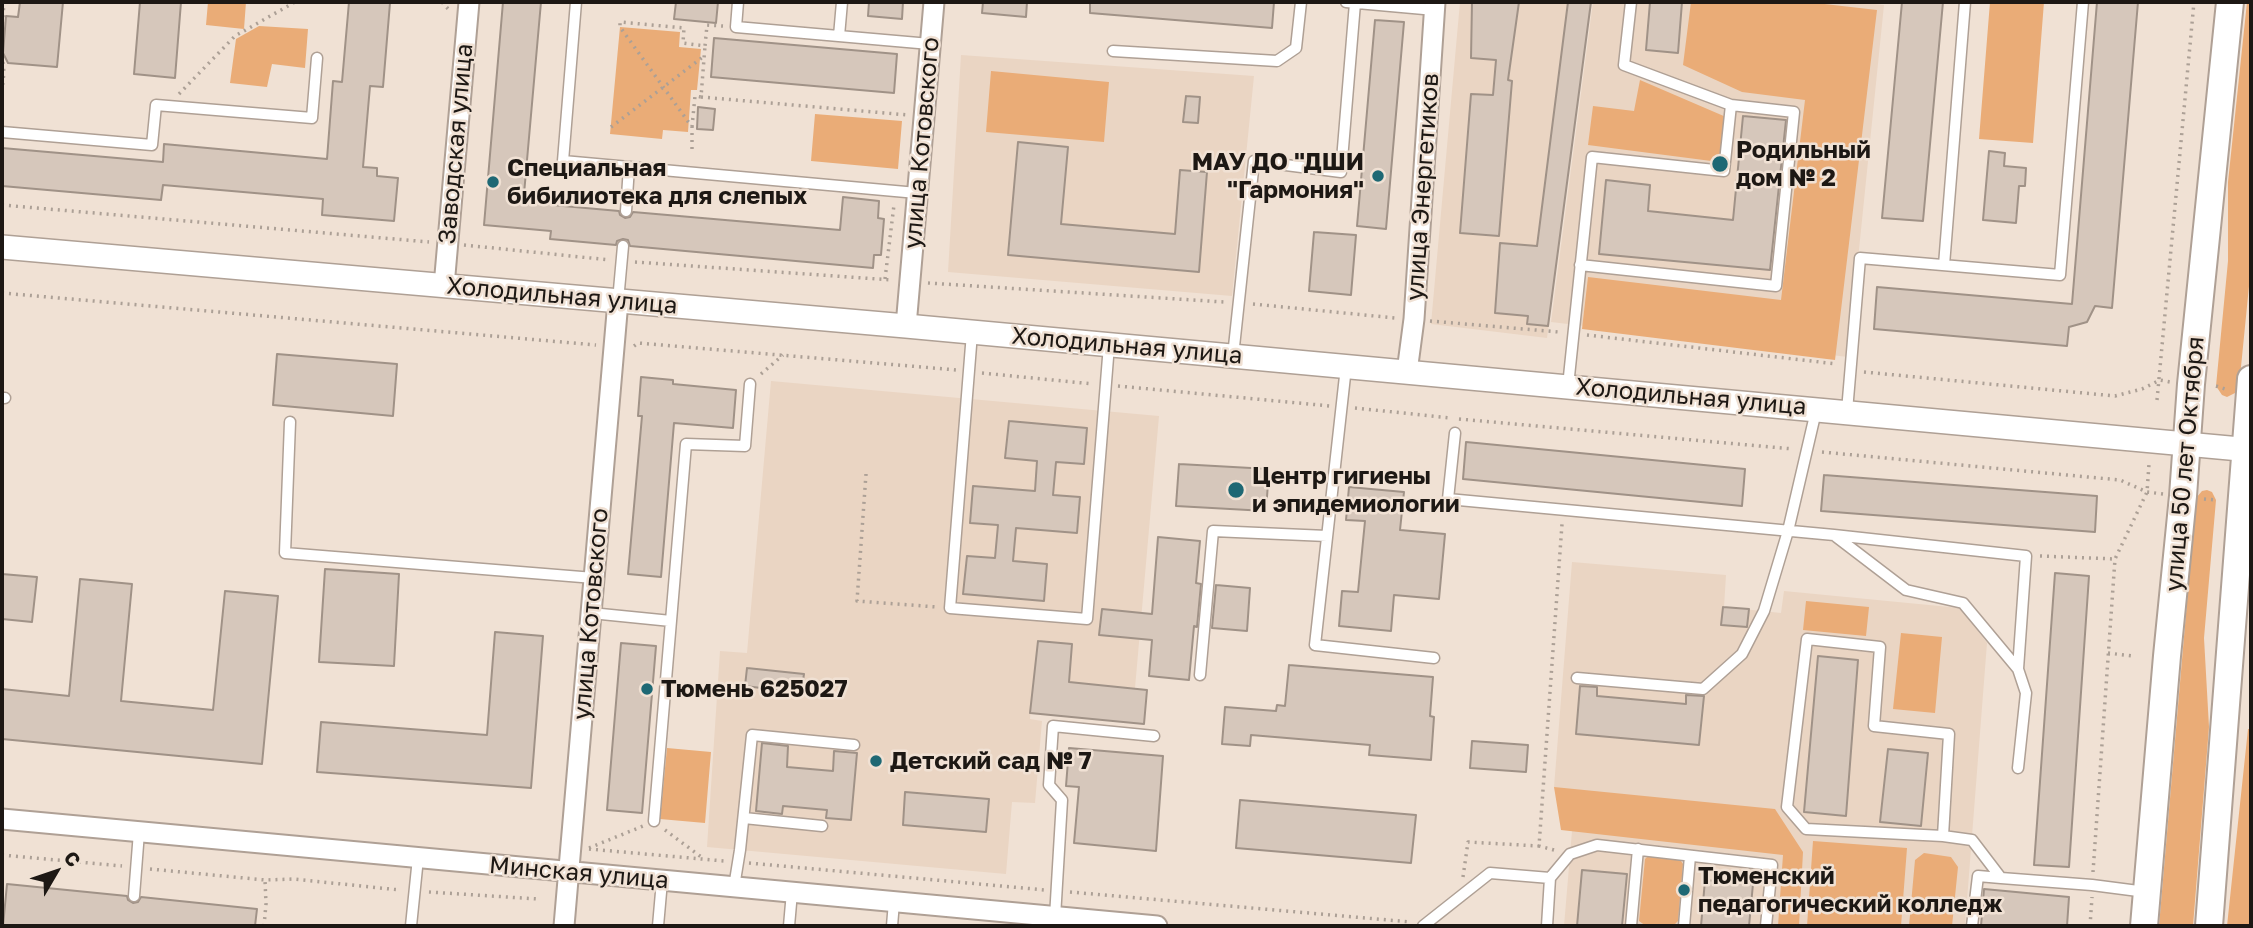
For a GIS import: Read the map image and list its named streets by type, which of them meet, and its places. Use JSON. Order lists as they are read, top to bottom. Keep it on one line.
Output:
{"streets":{"main road":["улица 50 лет Октября"],"street":["улица Котовского","Заводская улица","улица Энергетиков","Холодильная улица","Минская улица"]},"crossings":[["улица Котовского","Холодильная улица"],["улица Котовского","Минская улица"],["Заводская улица","Холодильная улица"],["улица Энергетиков","Холодильная улица"],["Холодильная улица","улица 50 лет Октября"]],"places":["Родильный дом № 2","МАУ ДО \"ДШИ \"Гармония\"","Специальная бибилиотека для слепых","Центр гигиены и эпидемиологии","Тюмень 625027","Детский сад № 7","Тюменский педагогический колледж"],"north":"top right"}
